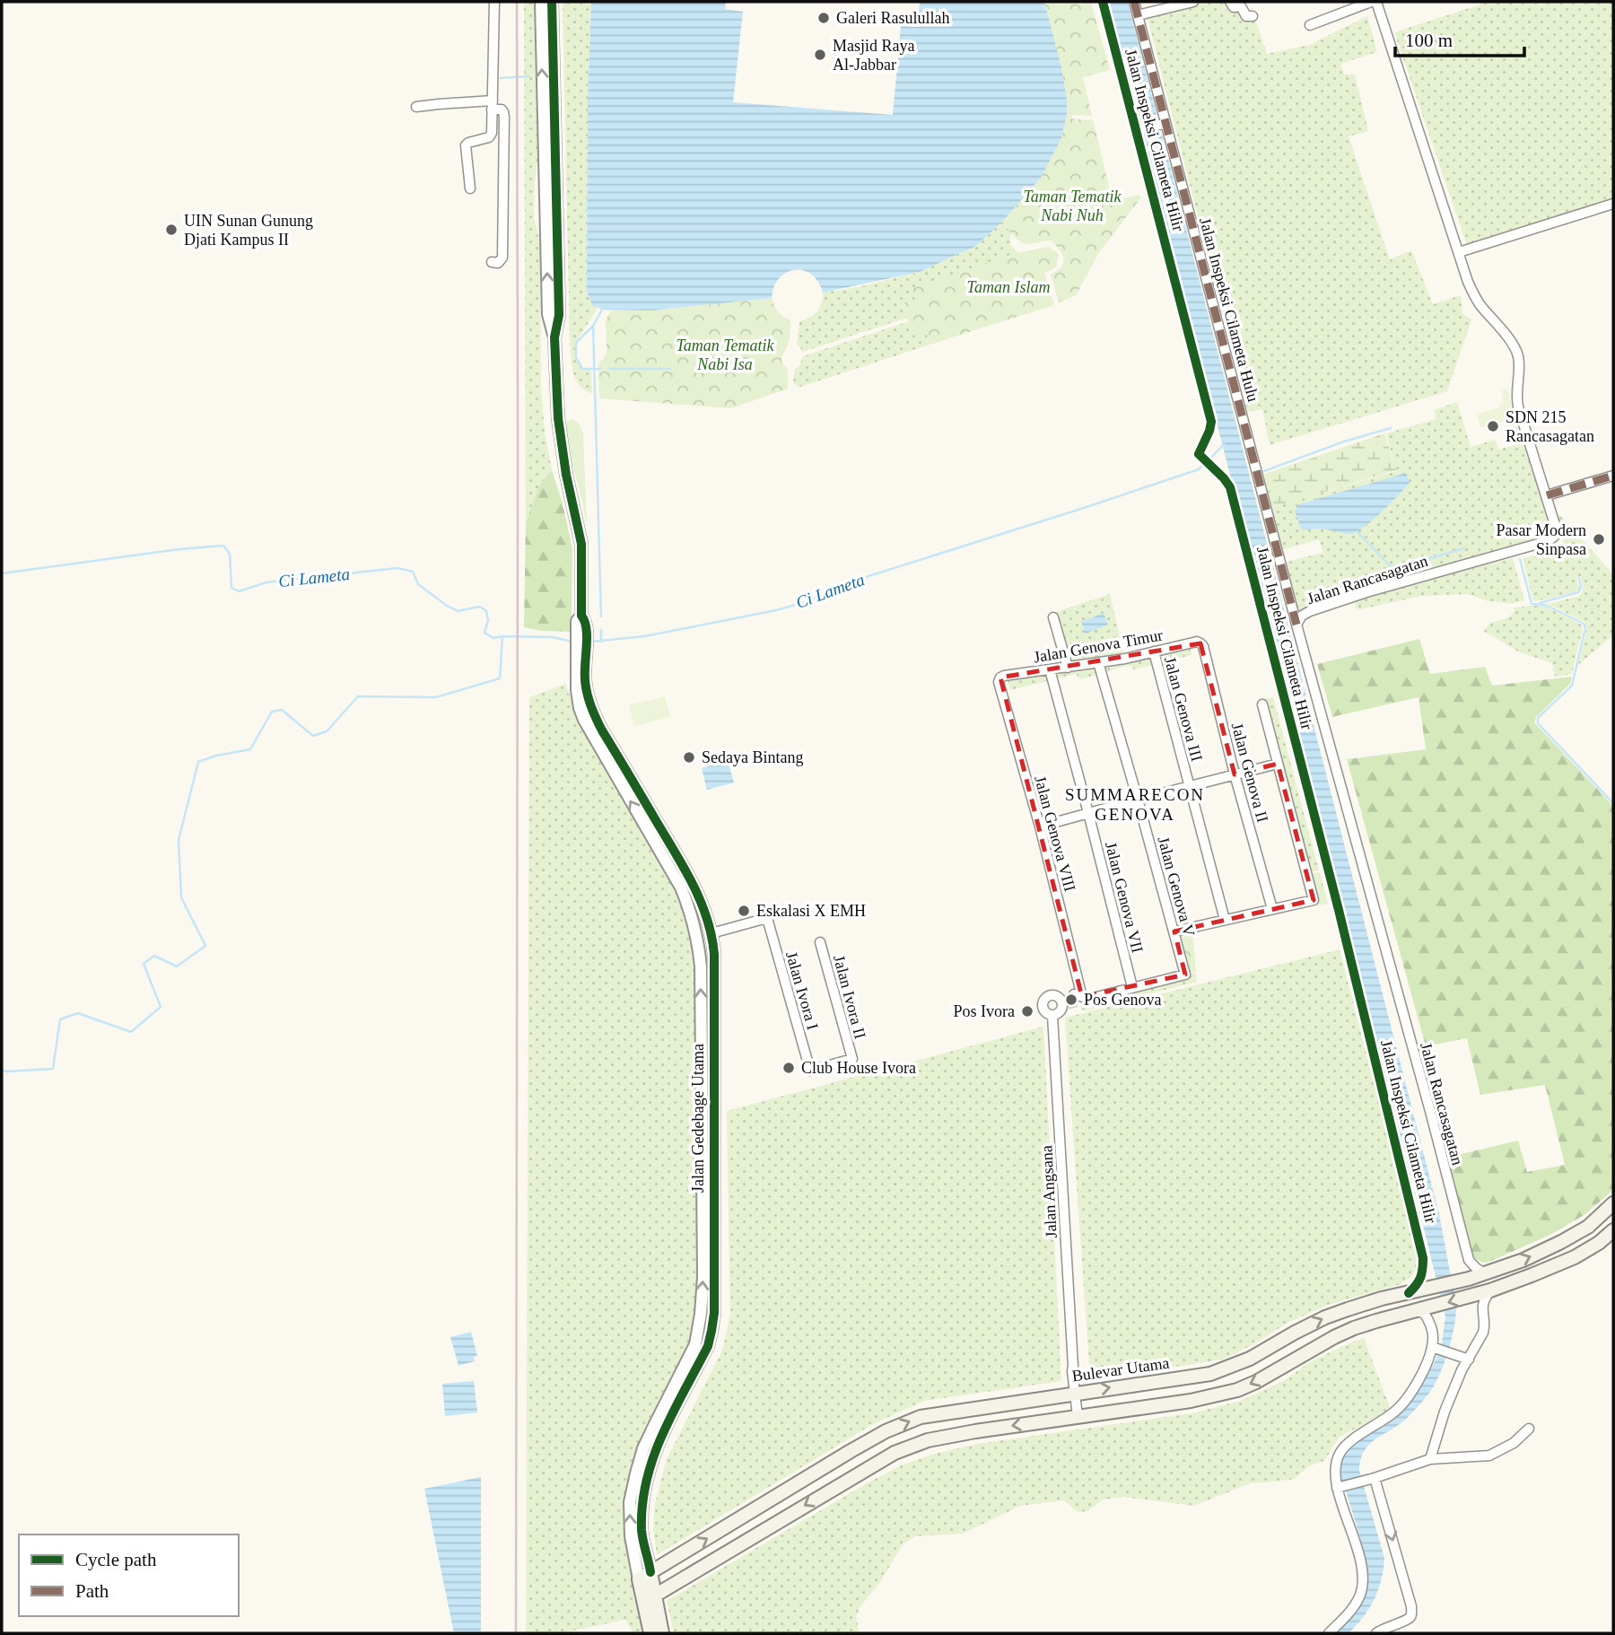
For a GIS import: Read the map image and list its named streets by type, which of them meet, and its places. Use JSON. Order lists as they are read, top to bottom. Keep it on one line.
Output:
{"streets":{"main road":["Jalan Gedebage Utama","Bulevar Utama"],"street":["Jalan Inspeksi Cilameta Hilir","Jalan Inspeksi Cilameta Hulu","Jalan Rancasagatan","Jalan Genova Timur","Jalan Genova III","Jalan Genova II","Jalan Genova VIII","Jalan Genova V","Jalan Genova VII","Jalan Ivora I","Jalan Ivora II","Jalan Angsana"]},"crossings":[["Jalan Inspeksi Cilameta Hilir","Bulevar Utama"],["Jalan Inspeksi Cilameta Hulu","Jalan Rancasagatan"],["Jalan Rancasagatan","Bulevar Utama"],["Jalan Genova Timur","Jalan Genova III"],["Jalan Genova Timur","Jalan Genova II"],["Jalan Genova Timur","Jalan Genova VIII"],["Jalan Genova Timur","Jalan Genova V"],["Jalan Genova Timur","Jalan Genova VII"],["Jalan Genova VIII","Jalan Angsana"],["Jalan Genova V","Jalan Genova VII"],["Jalan Ivora I","Jalan Ivora II"],["Jalan Ivora I","Jalan Gedebage Utama"],["Jalan Gedebage Utama","Bulevar Utama"],["Jalan Angsana","Bulevar Utama"]],"districts":["SUMMARECON GENOVA"],"water":["Ci Lameta"],"parks":["Taman Tematik Nabi Nuh","Taman Islam","Taman Tematik Nabi Isa"],"places":["Galeri Rasulullah","Masjid Raya Al-Jabbar","UIN Sunan Gunung Djati Kampus II","SDN 215 Rancasagatan","Pasar Modern Sinpasa","Sedaya Bintang","Eskalasi X EMH","Pos Genova","Pos Ivora","Club House Ivora"],"legend":["Cycle path","Path"],"scale_bar":"100 m"}
